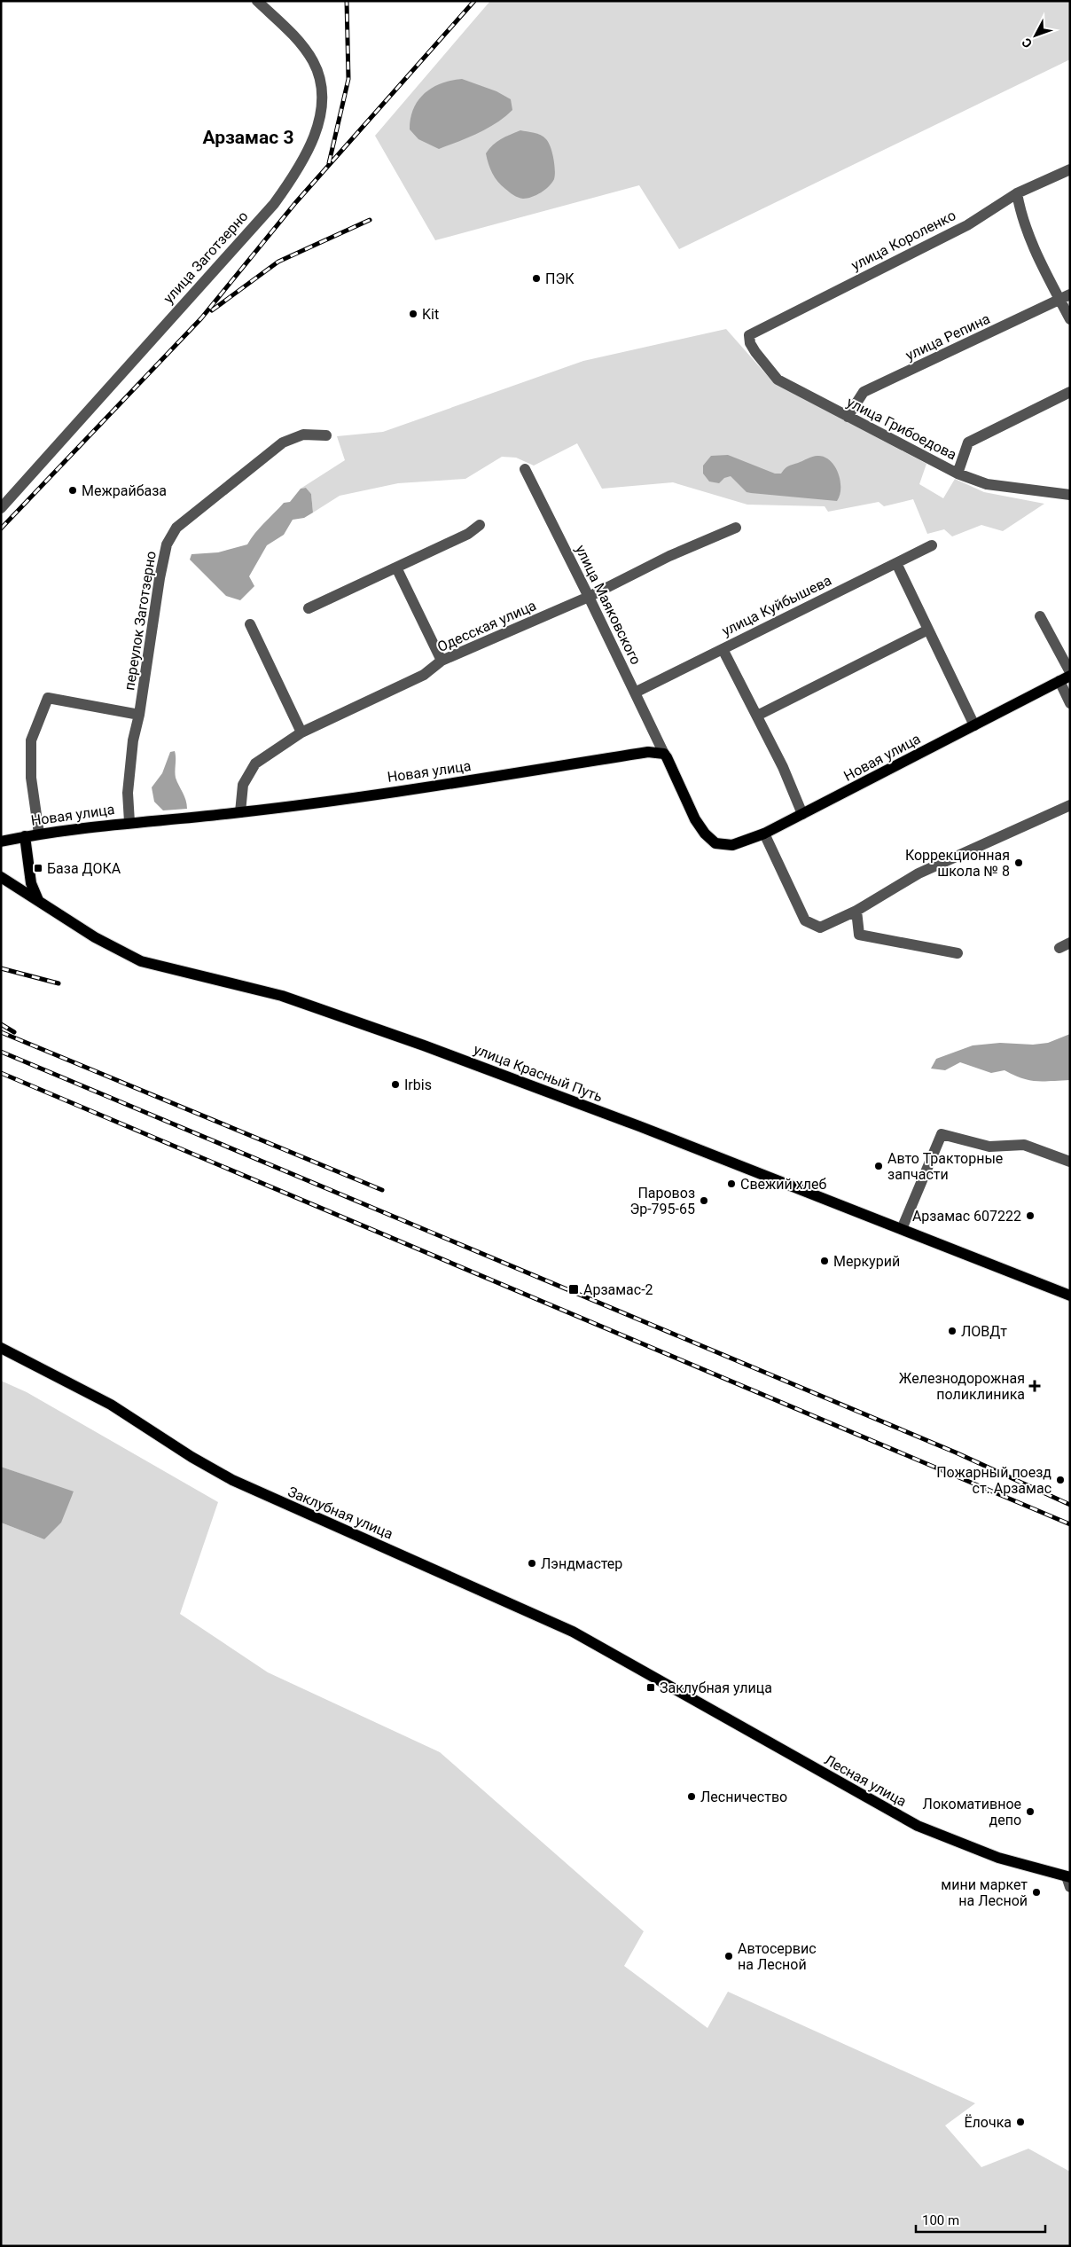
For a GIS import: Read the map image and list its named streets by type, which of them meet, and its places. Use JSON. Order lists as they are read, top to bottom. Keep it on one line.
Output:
{"streets":{"main road":["Новая улица","улица Красный Путь","Заклубная улица","Лесная улица"],"street":["улица Короленко","улица Заготзерно","улица Репина","улица Грибоедова","улица Маяковского","улица Куйбышева","переулок Заготзерно","Одесская улица"]},"crossings":[["улица Короленко","улица Грибоедова"],["улица Репина","улица Грибоедова"],["улица Маяковского","улица Куйбышева"],["улица Маяковского","Одесская улица"],["улица Маяковского","Новая улица"],["переулок Заготзерно","Новая улица"],["Одесская улица","Новая улица"],["Заклубная улица","Лесная улица"]],"districts":["Арзамас 3"],"places":{"other":["ПЭК","Kit","Межрайбаза","Коррекционная школа № 8","Irbis","Авто Тракторные запчасти","Свежий хлеб","Паровоз Эр-795-65","Арзамас 607222","Меркурий","ЛОВДт","Пожарный поезд ст. Арзамас","Лэндмастер","Лесничество","Локомативное депо","мини маркет на Лесной","Автосервис на Лесной","Ёлочка"],"transit":["База ДОКА","Арзамас-2","Заклубная улица"],"health":["Железнодорожная поликлиника"]},"scale_bar":"100 m","north":"bottom left"}
